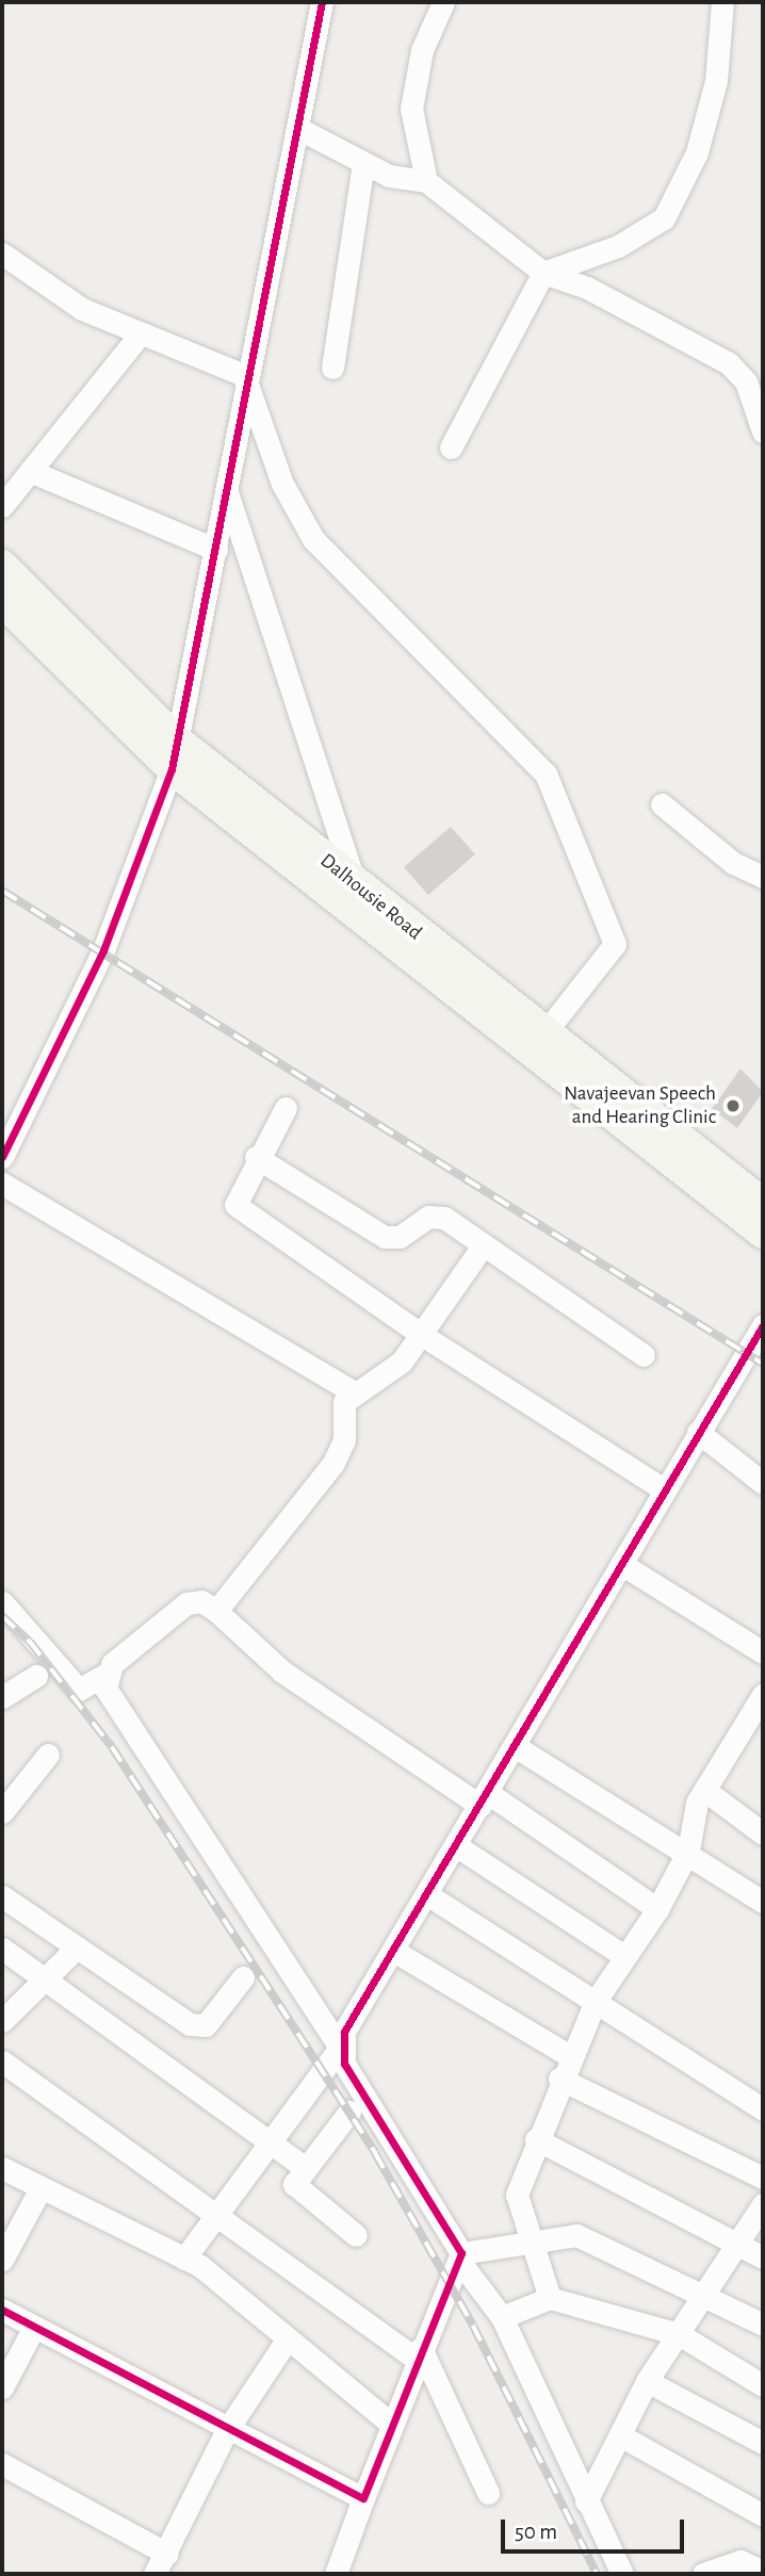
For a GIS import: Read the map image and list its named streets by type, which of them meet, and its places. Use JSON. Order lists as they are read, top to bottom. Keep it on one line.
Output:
{"streets":{"street":["Dalhousie Road"]},"places":["Navajeevan Speech and Hearing Clinic"],"scale_bar":"50 m"}
